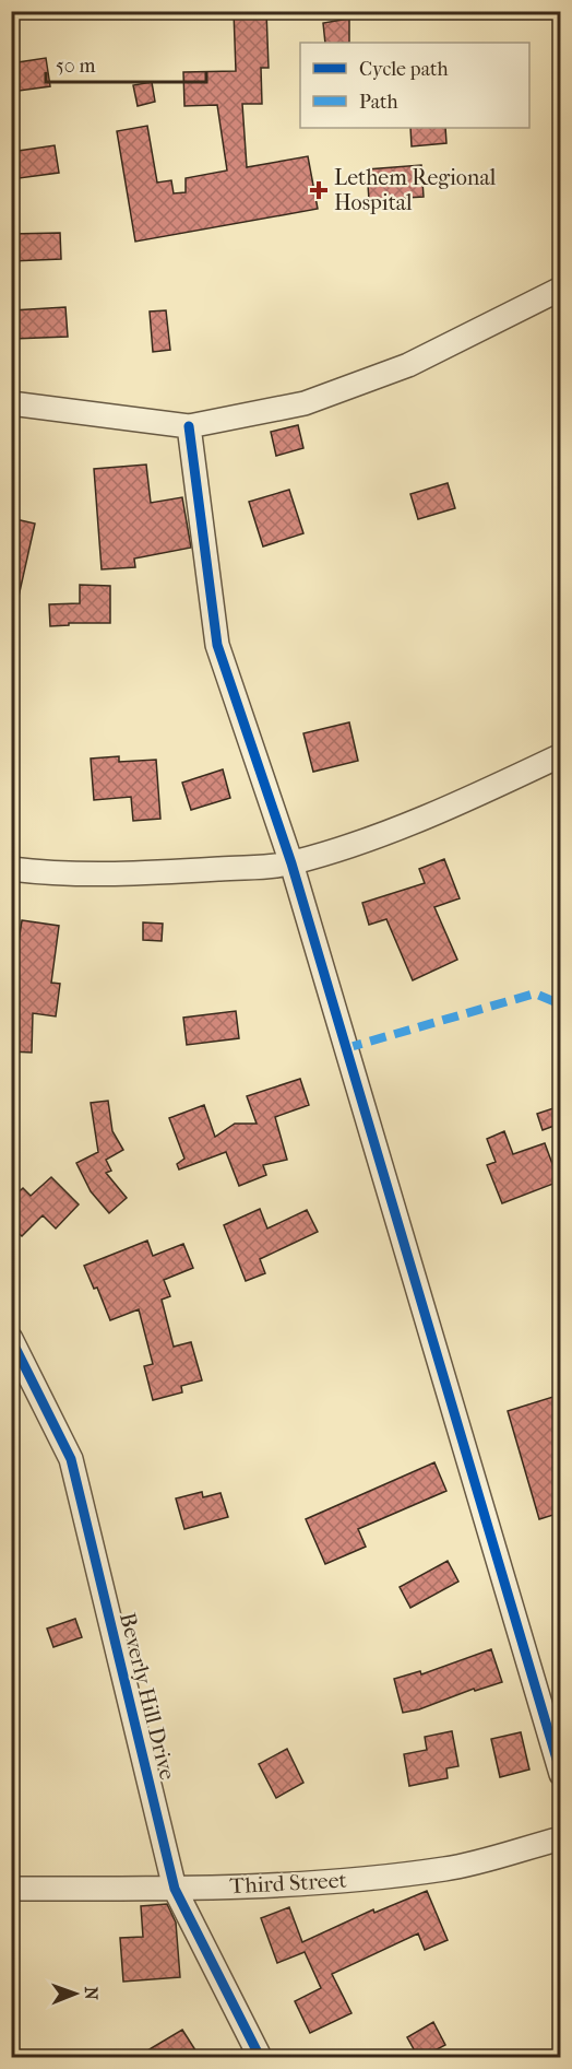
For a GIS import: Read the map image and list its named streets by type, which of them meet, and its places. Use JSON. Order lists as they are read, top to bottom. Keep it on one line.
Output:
{"streets":{"street":["Beverly Hill Drive","Third Street"]},"crossings":[["Beverly Hill Drive","Third Street"]],"places":{"health":["Lethem Regional Hospital"]},"legend":["Cycle path","Path"],"scale_bar":"50 m","north":"right"}
